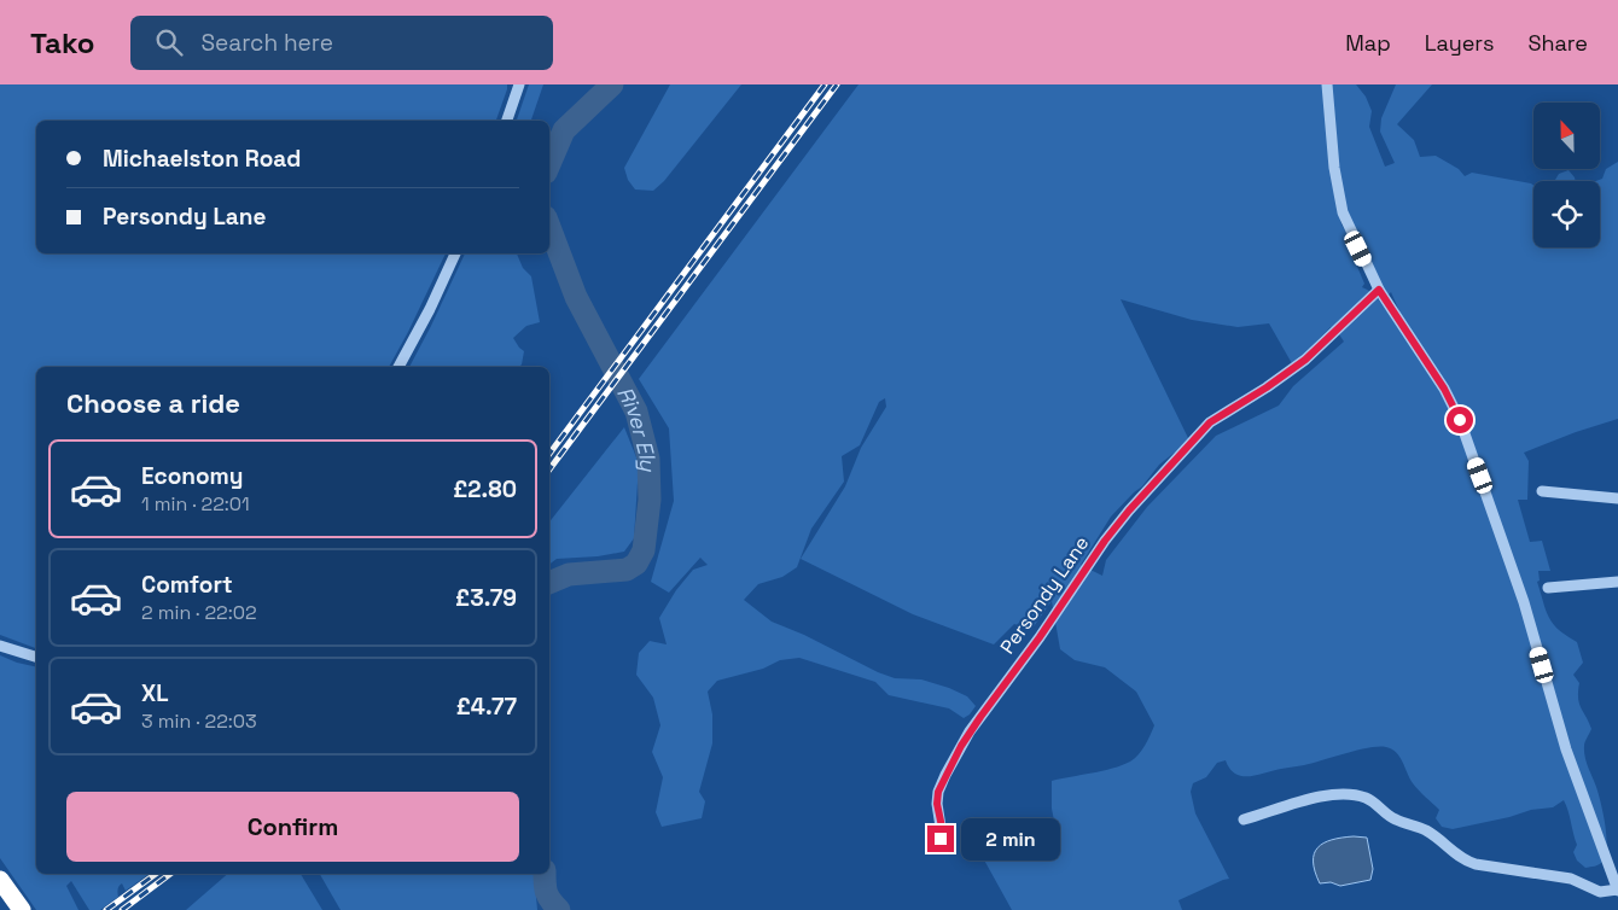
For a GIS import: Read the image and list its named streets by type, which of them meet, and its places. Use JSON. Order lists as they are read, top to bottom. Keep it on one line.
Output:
{"streets":{"street":["Persondy Lane"]},"water":["River Ely"],"north":"top","page":{"header":"Tako","search":"Search here","nav":["Map","Layers","Share"],"banner":["Michaelston Road","Persondy Lane"],"heading":"Choose a ride","list":[{"name":"Economy","note":"1 min · 22:01","value":"£2.80"},{"name":"Comfort","note":"2 min · 22:02","value":"£3.79"},{"name":"XL","note":"3 min · 22:03","value":"£4.77"}],"buttons":"Confirm","bubble":"2 min"}}
